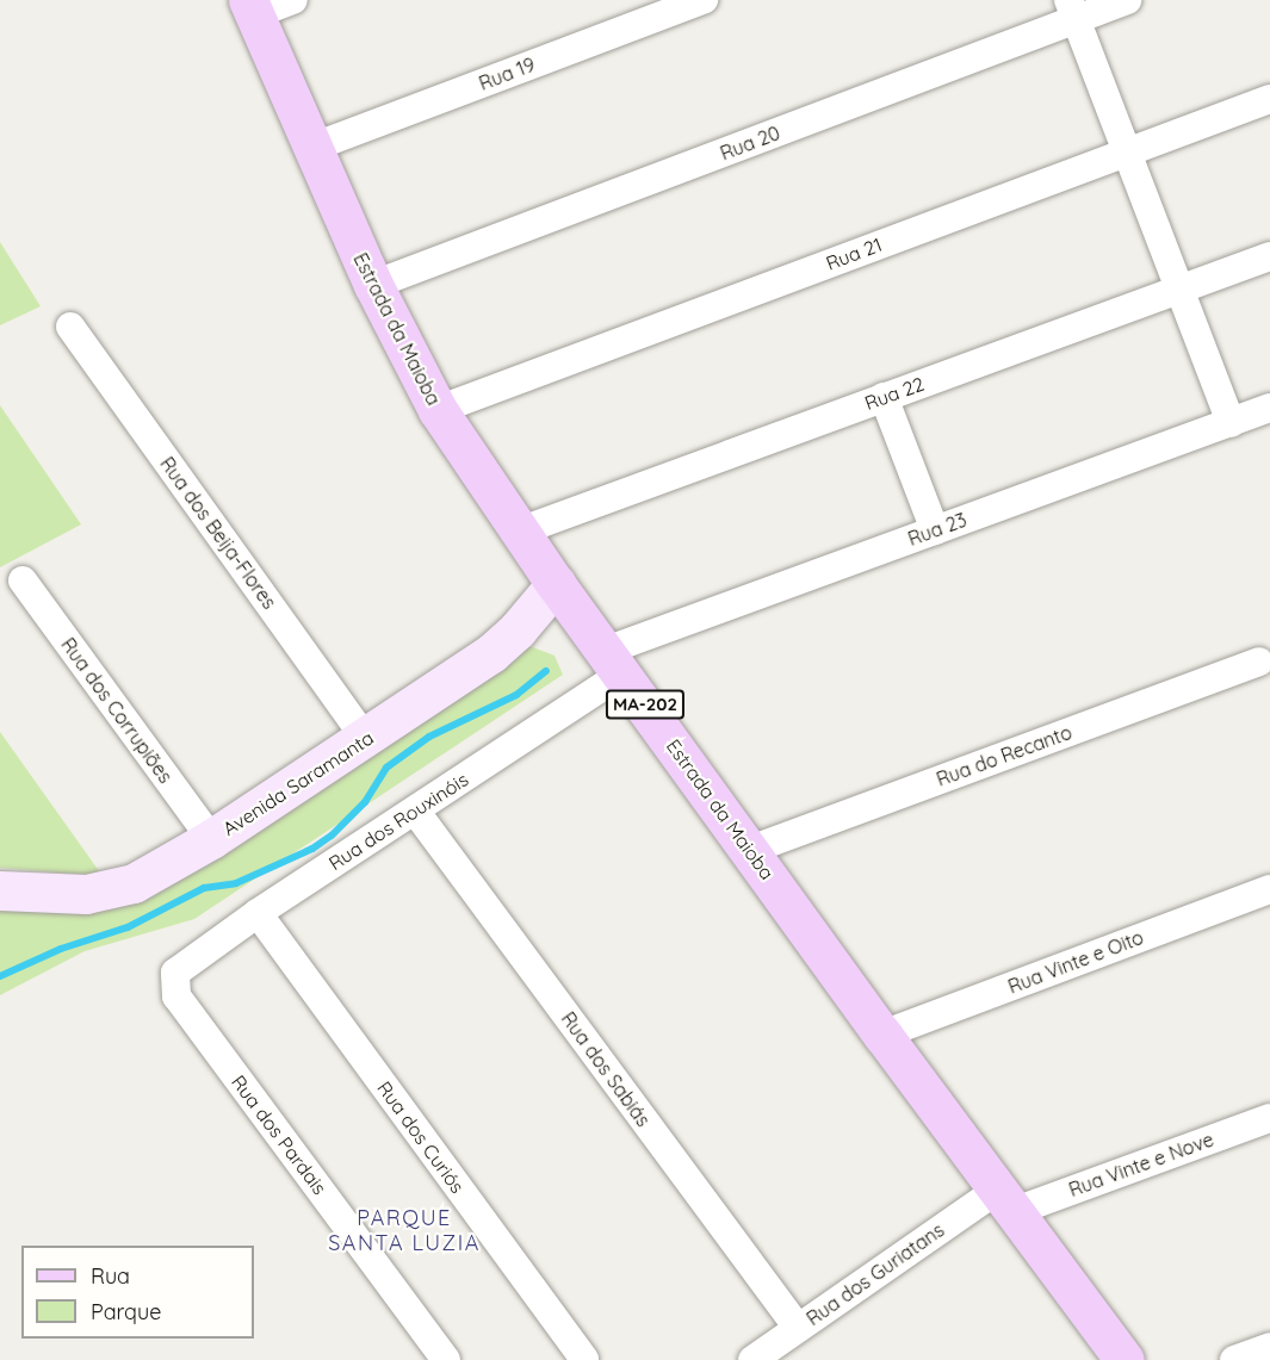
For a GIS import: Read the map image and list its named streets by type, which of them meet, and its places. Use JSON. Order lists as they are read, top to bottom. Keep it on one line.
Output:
{"streets":{"main road":["Estrada da Maioba","MA-202"],"street":["Rua 19","Rua 20","Rua 21","Rua 22","Rua 23","Rua dos Beija-Flores","Rua dos Corrupiões","Rua do Recanto","Avenida Saramanta","Rua dos Rouxinóis","Rua Vinte e Oito","Rua dos Sabiás","Rua dos Pardais","Rua dos Curiós","Rua Vinte e Nove","Rua dos Guriatans"]},"crossings":[["Rua 19","Estrada da Maioba"],["Rua 20","Estrada da Maioba"],["Rua 21","Estrada da Maioba"],["Estrada da Maioba","Rua 22"],["Estrada da Maioba","Rua 23"],["Estrada da Maioba","Rua do Recanto"],["Estrada da Maioba","Avenida Saramanta"],["Estrada da Maioba","Rua dos Rouxinóis"],["Estrada da Maioba","Rua Vinte e Oito"],["Estrada da Maioba","Rua Vinte e Nove"],["Estrada da Maioba","Rua dos Guriatans"],["Rua 23","Rua dos Rouxinóis"],["Rua dos Beija-Flores","Avenida Saramanta"],["Rua dos Corrupiões","Avenida Saramanta"],["Rua dos Rouxinóis","Rua dos Sabiás"],["Rua dos Rouxinóis","Rua dos Pardais"],["Rua dos Rouxinóis","Rua dos Curiós"],["Rua dos Sabiás","Rua dos Guriatans"],["Rua Vinte e Nove","Rua dos Guriatans"]],"districts":["PARQUE SANTA LUZIA"],"legend":["Rua","Parque"]}
